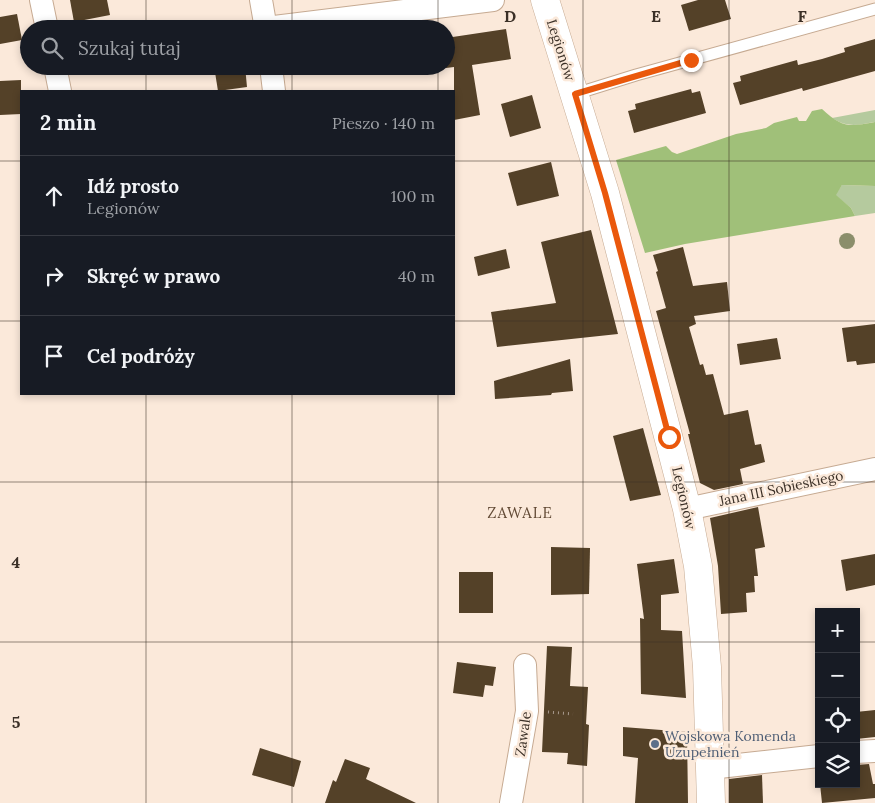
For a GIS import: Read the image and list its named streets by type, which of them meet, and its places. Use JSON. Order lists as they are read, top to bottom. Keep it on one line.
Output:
{"streets":{"street":["Legionów","Jana III Sobieskiego","Zawale"]},"crossings":[["Legionów","Jana III Sobieskiego"]],"districts":["ZAWALE"],"places":["Wojskowa Komenda Uzupełnień"],"page":{"search":"Szukaj tutaj","heading":["2 min","Pieszo · 140 m"],"list":[["Idź prosto","Legionów","100 m"],["Skręć w prawo","40 m"],"Cel podróży"],"map_buttons":["+","−"]},"grid":{"columns":["D","E","F"],"rows":["4","5"]}}
